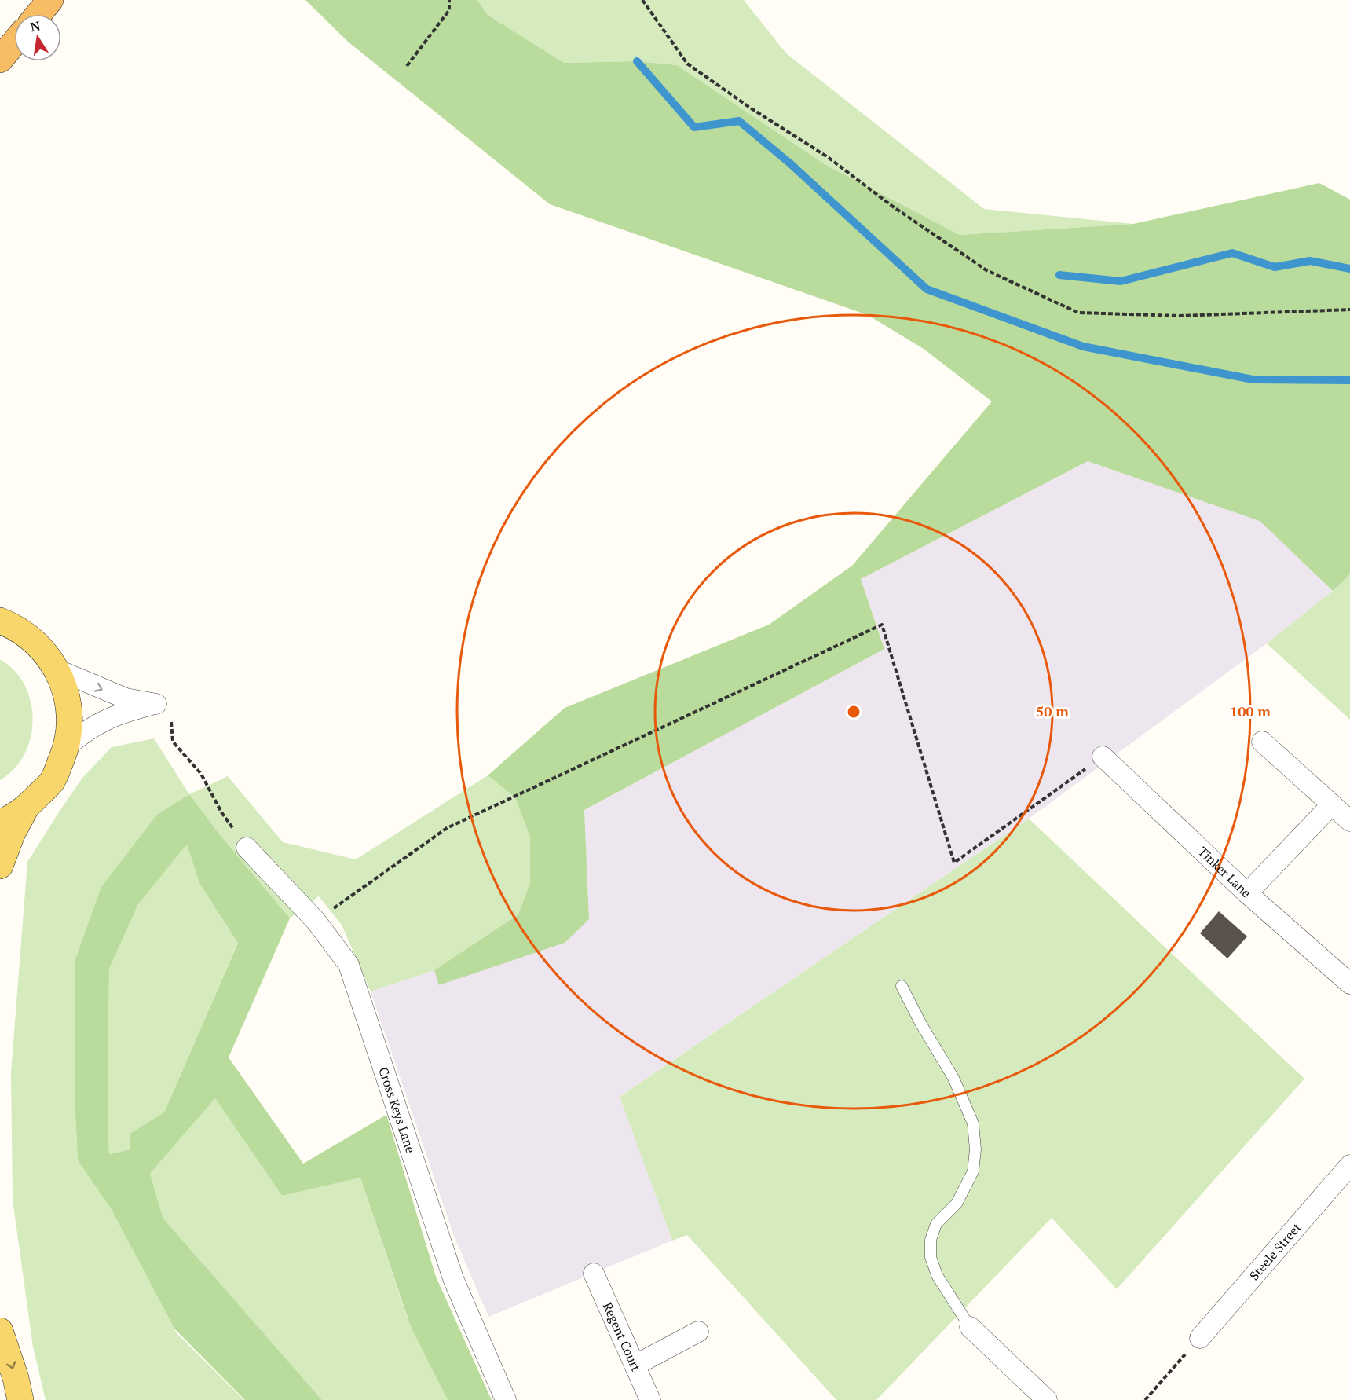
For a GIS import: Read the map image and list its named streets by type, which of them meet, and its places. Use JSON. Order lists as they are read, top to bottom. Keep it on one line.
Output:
{"streets":{"street":["Tinker Lane","Cross Keys Lane","Steele Street","Regent Court"]},"north":"top","rings":["50 m","100 m"]}
